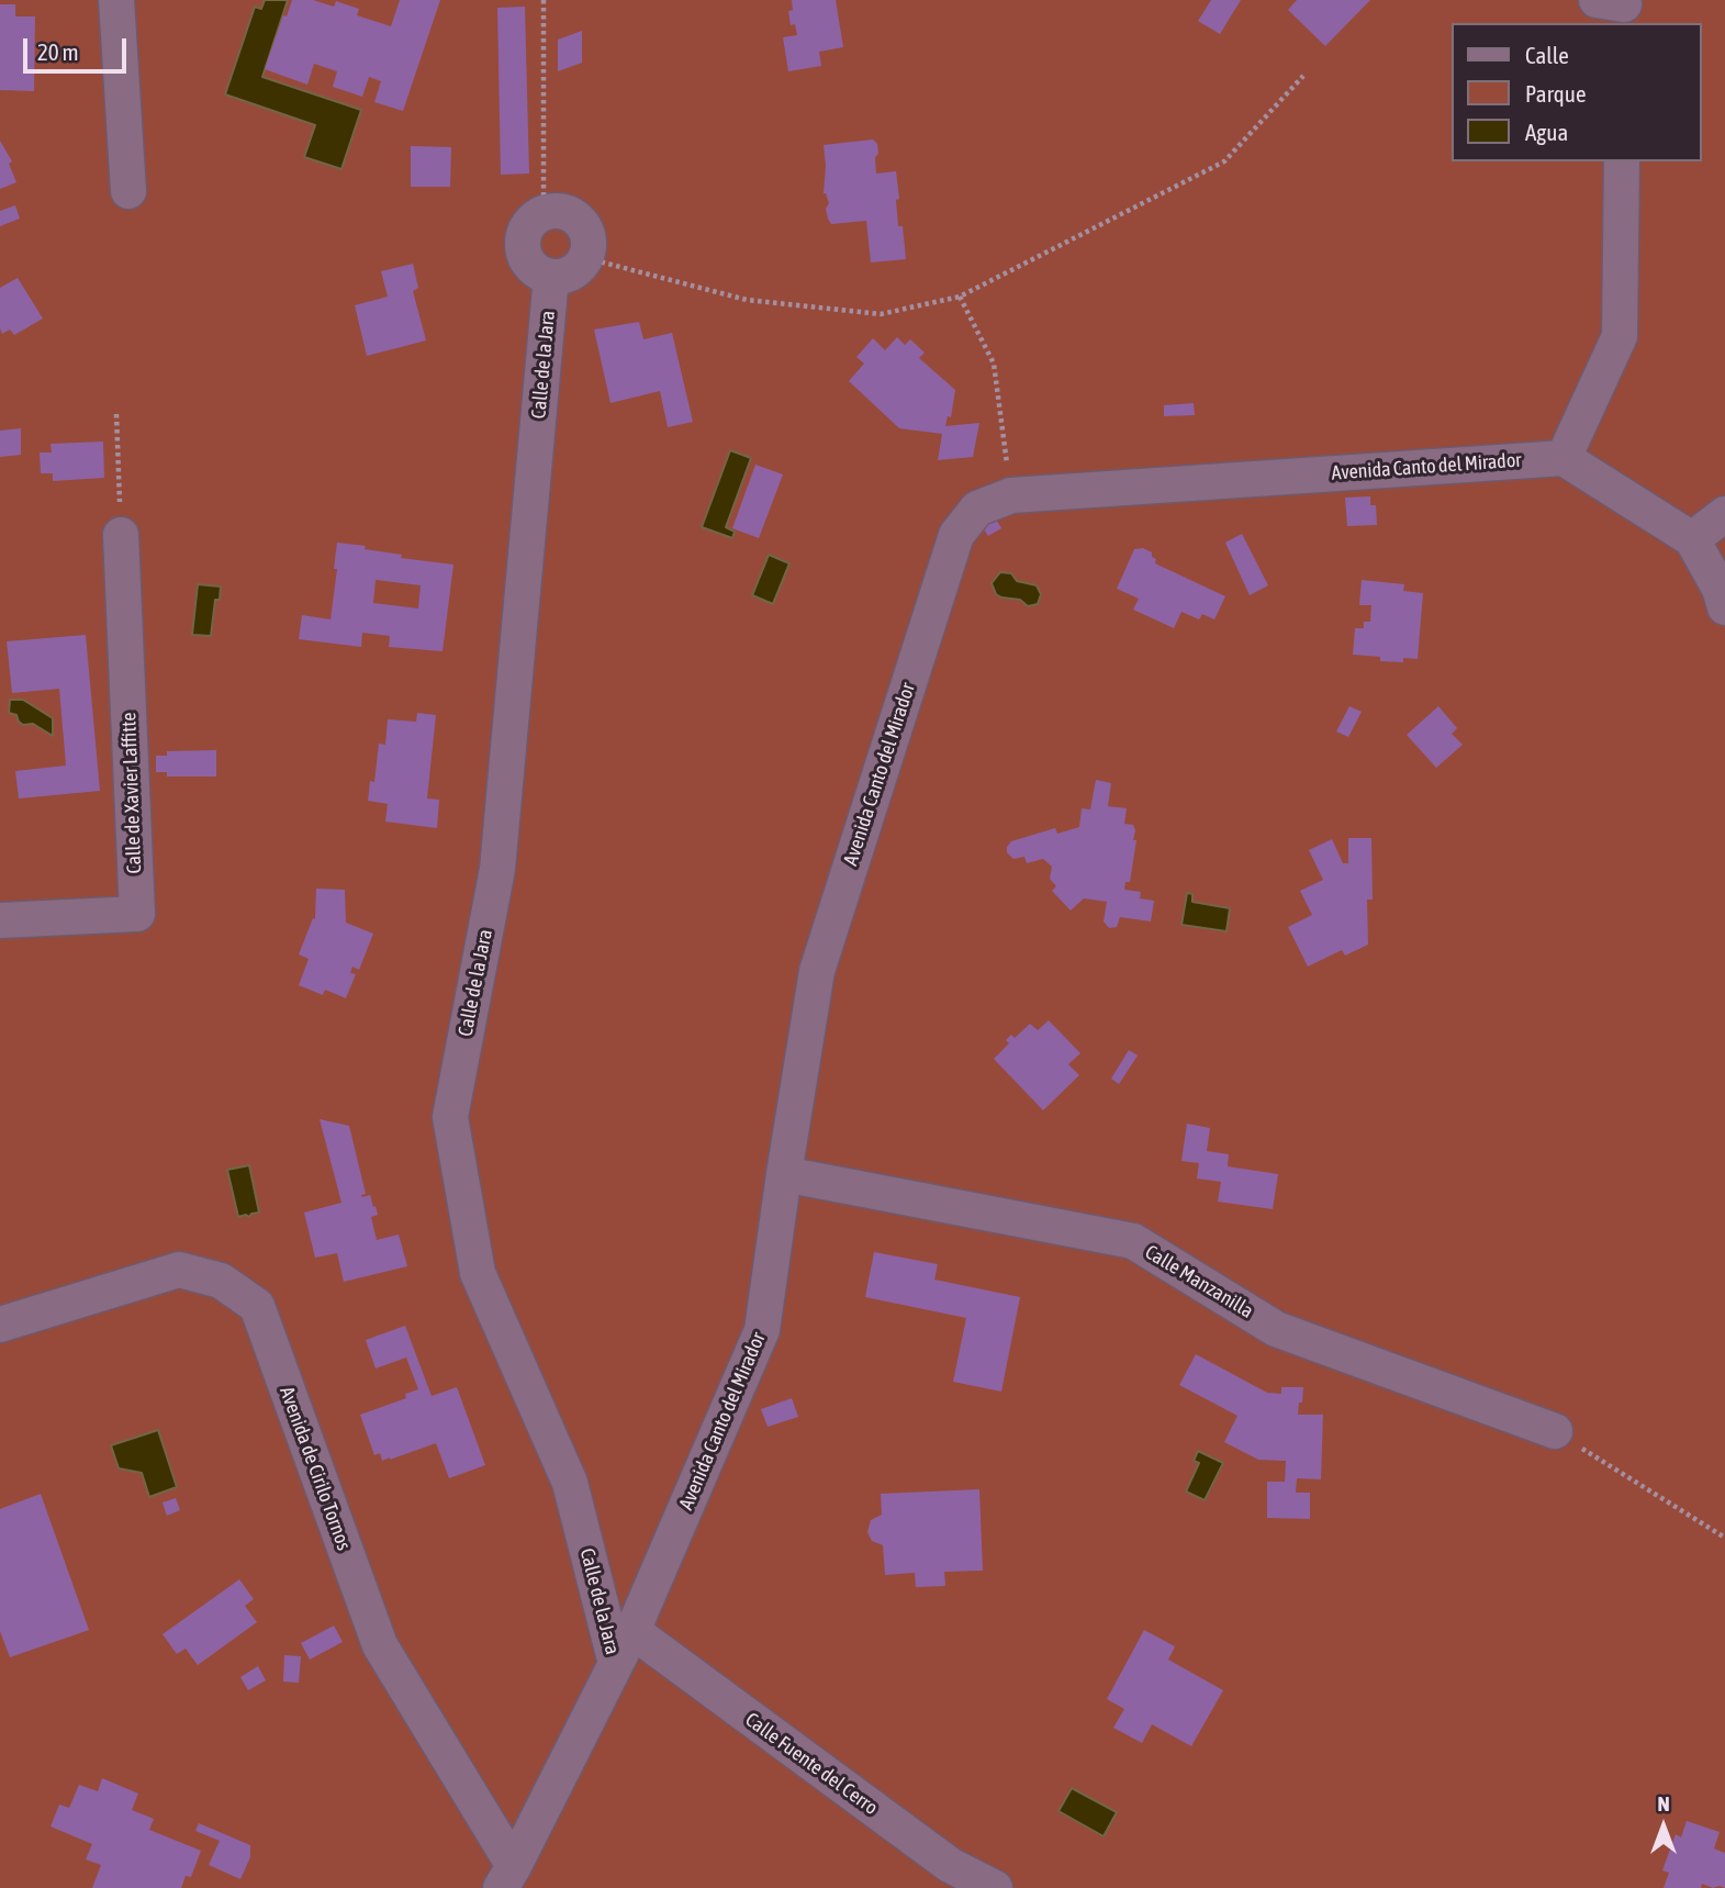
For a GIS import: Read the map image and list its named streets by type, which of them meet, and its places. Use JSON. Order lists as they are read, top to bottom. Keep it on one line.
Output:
{"streets":{"street":["Calle de la Jara","Avenida Canto del Mirador","Calle de Xavier Laffitte","Calle Manzanilla","Avenida de Cirilo Tornos","Calle Fuente del Cerro"]},"crossings":[["Calle de la Jara","Avenida Canto del Mirador"],["Avenida Canto del Mirador","Calle Manzanilla"],["Avenida Canto del Mirador","Avenida de Cirilo Tornos"],["Avenida Canto del Mirador","Calle Fuente del Cerro"]],"legend":["Calle","Parque","Agua"],"scale_bar":"20 m","north":"top"}
